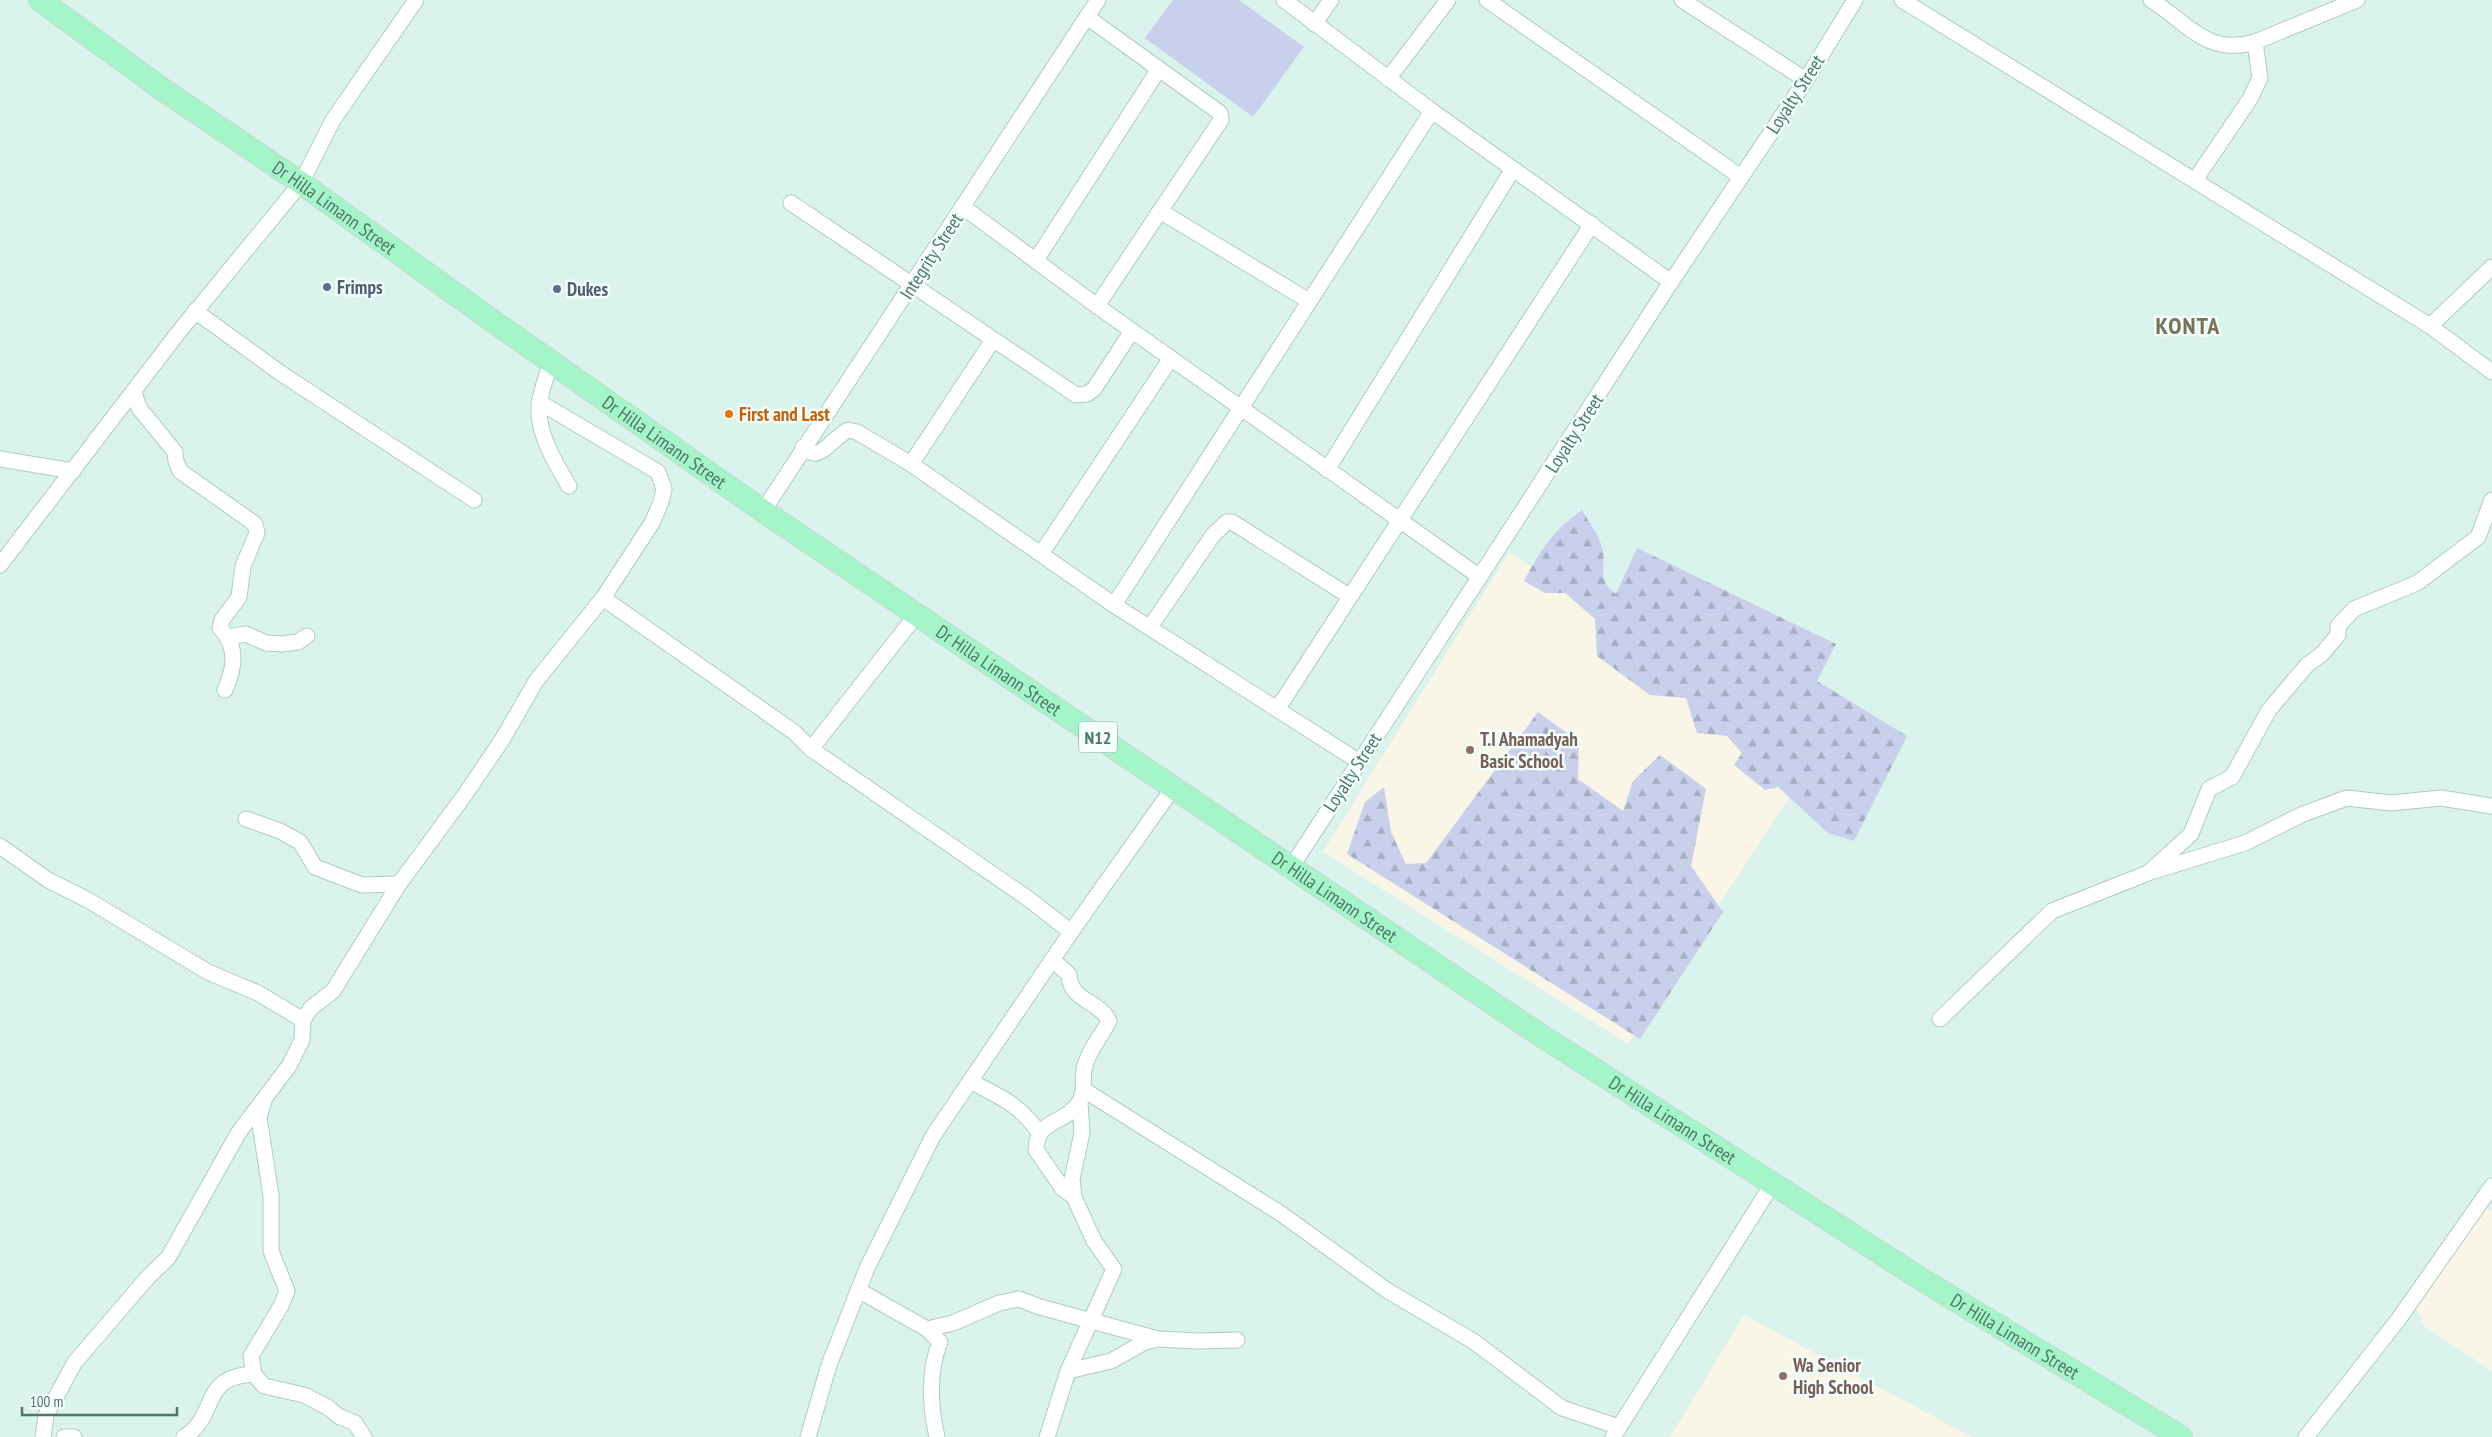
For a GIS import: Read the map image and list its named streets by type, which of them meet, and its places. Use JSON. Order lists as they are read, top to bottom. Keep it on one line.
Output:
{"streets":{"highway":["Dr Hilla Limann Street","N12"],"street":["Loyalty Street","Integrity Street"]},"crossings":[["Loyalty Street","Dr Hilla Limann Street"],["Dr Hilla Limann Street","Integrity Street"]],"districts":["KONTA"],"places":["Frimps","Dukes","First and Last","T.I Ahamadyah Basic School","Wa Senior High School"],"scale_bar":"100 m"}
